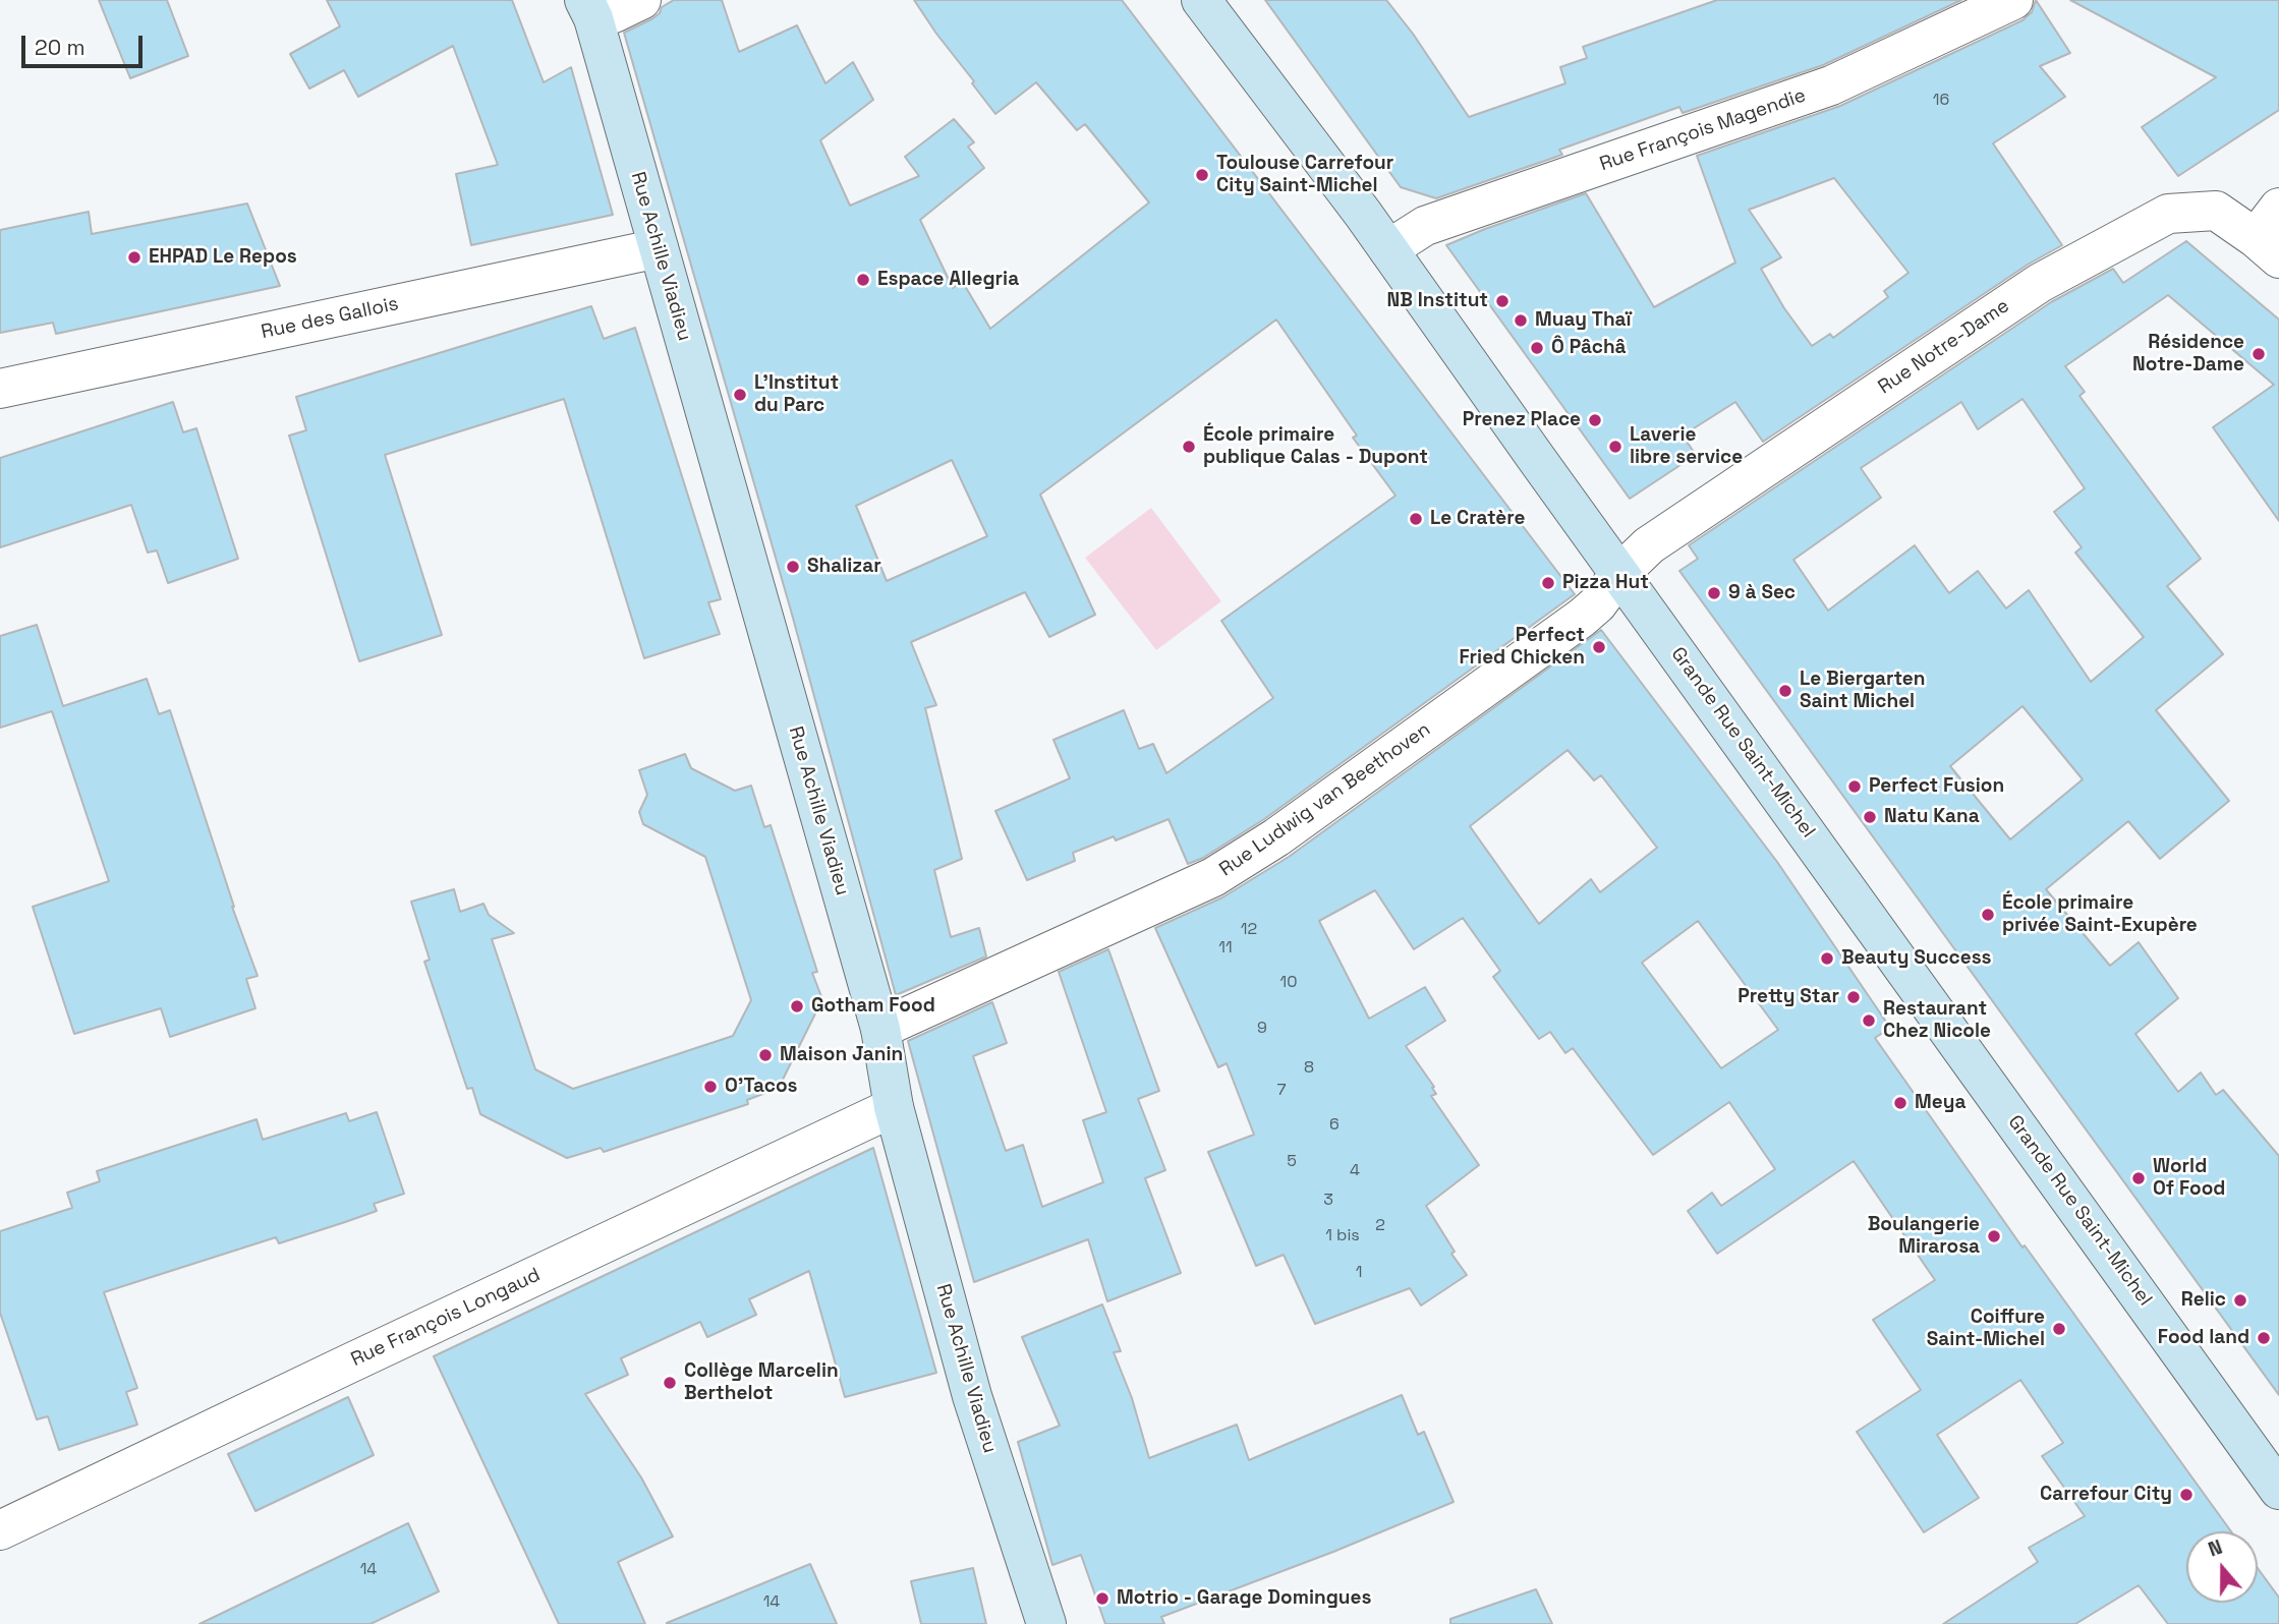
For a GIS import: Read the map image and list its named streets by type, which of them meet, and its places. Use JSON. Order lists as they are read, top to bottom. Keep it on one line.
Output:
{"streets":{"main road":["Rue Achille Viadieu","Grande Rue Saint-Michel"],"street":["Rue François Magendie","Rue des Gallois","Rue Notre-Dame","Rue Ludwig van Beethoven","Rue François Longaud"]},"crossings":[["Rue François Magendie","Grande Rue Saint-Michel"],["Rue Achille Viadieu","Rue des Gallois"],["Rue Achille Viadieu","Rue Ludwig van Beethoven"],["Rue Achille Viadieu","Rue François Longaud"],["Rue Notre-Dame","Grande Rue Saint-Michel"],["Rue Notre-Dame","Rue Ludwig van Beethoven"],["Grande Rue Saint-Michel","Rue Ludwig van Beethoven"]],"places":["Toulouse Carrefour City Saint-Michel","EHPAD Le Repos","Espace Allegria","NB Institut","Muay Thaï","Ô Pâchâ","Résidence Notre-Dame","L'Institut du Parc","Prenez Place","École primaire publique Calas - Dupont","Laverie libre service","Le Cratère","Shalizar","Pizza Hut","9 à Sec","Perfect Fried Chicken","Le Biergarten Saint Michel","Perfect Fusion","Natu Kana","École primaire privée Saint-Exupère","Beauty Success","Pretty Star","Gotham Food","Restaurant Chez Nicole","Maison Janin","O'Tacos","Meya","World Of Food","Boulangerie Mirarosa","Relic","Coiffure Saint-Michel","Food land","Collège Marcelin Berthelot","Carrefour City","Motrio - Garage Domingues"],"house_numbers":["16","12","11","10","9","8","7","6","5","4","3","2","1 bis","1","14","14"],"scale_bar":"20 m","north":"top"}
